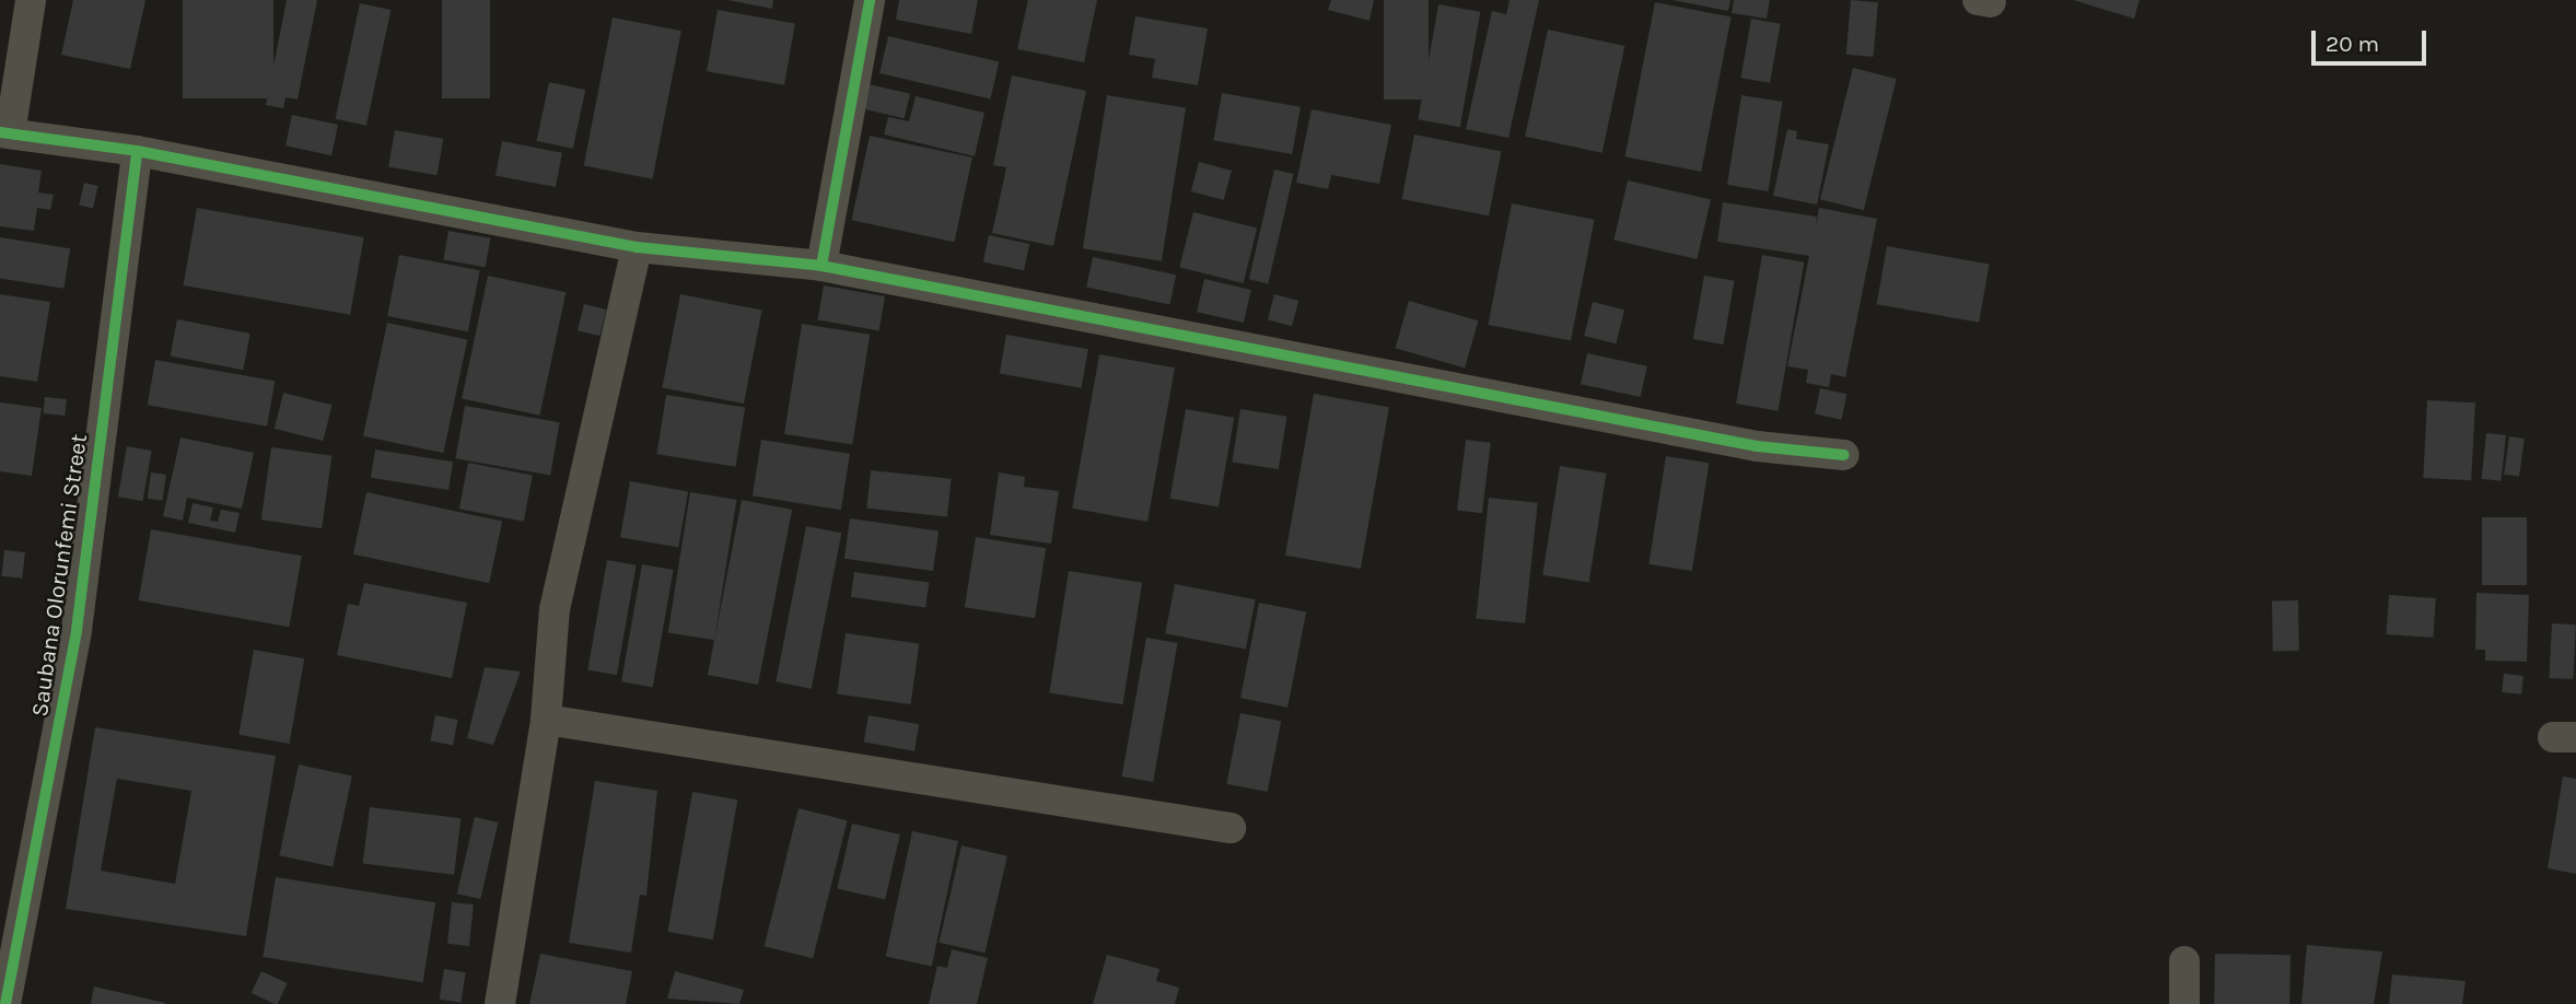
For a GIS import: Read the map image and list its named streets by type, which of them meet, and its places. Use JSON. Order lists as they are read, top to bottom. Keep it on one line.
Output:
{"streets":{"street":["Saubana Olorunfemi Street"]},"scale_bar":"20 m"}
